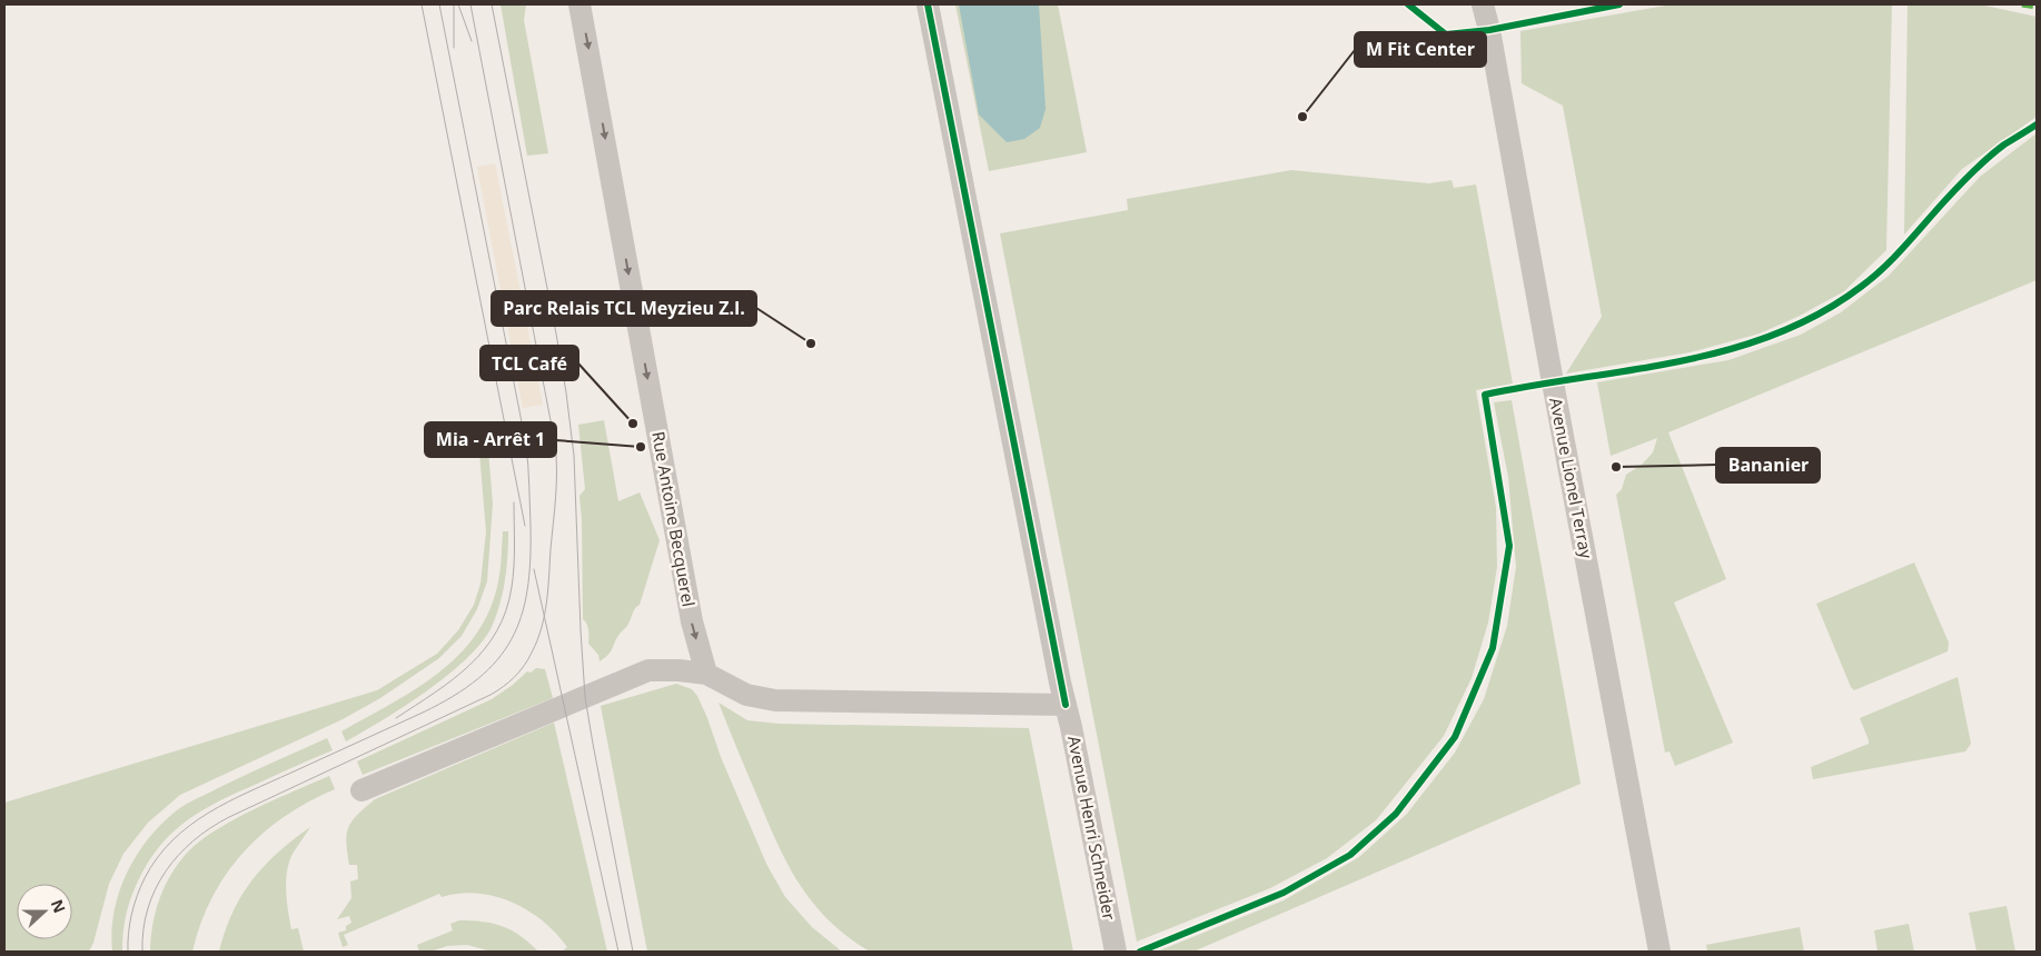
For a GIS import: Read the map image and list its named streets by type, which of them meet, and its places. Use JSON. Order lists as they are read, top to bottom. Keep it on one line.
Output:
{"streets":{"street":["Avenue Lionel Terray","Rue Antoine Becquerel","Avenue Henri Schneider"]},"one_way":["Rue Antoine Becquerel"],"places":["M Fit Center","Parc Relais TCL Meyzieu Z.I.","TCL Café","Mia - Arrêt 1","Bananier"],"north":"right"}
